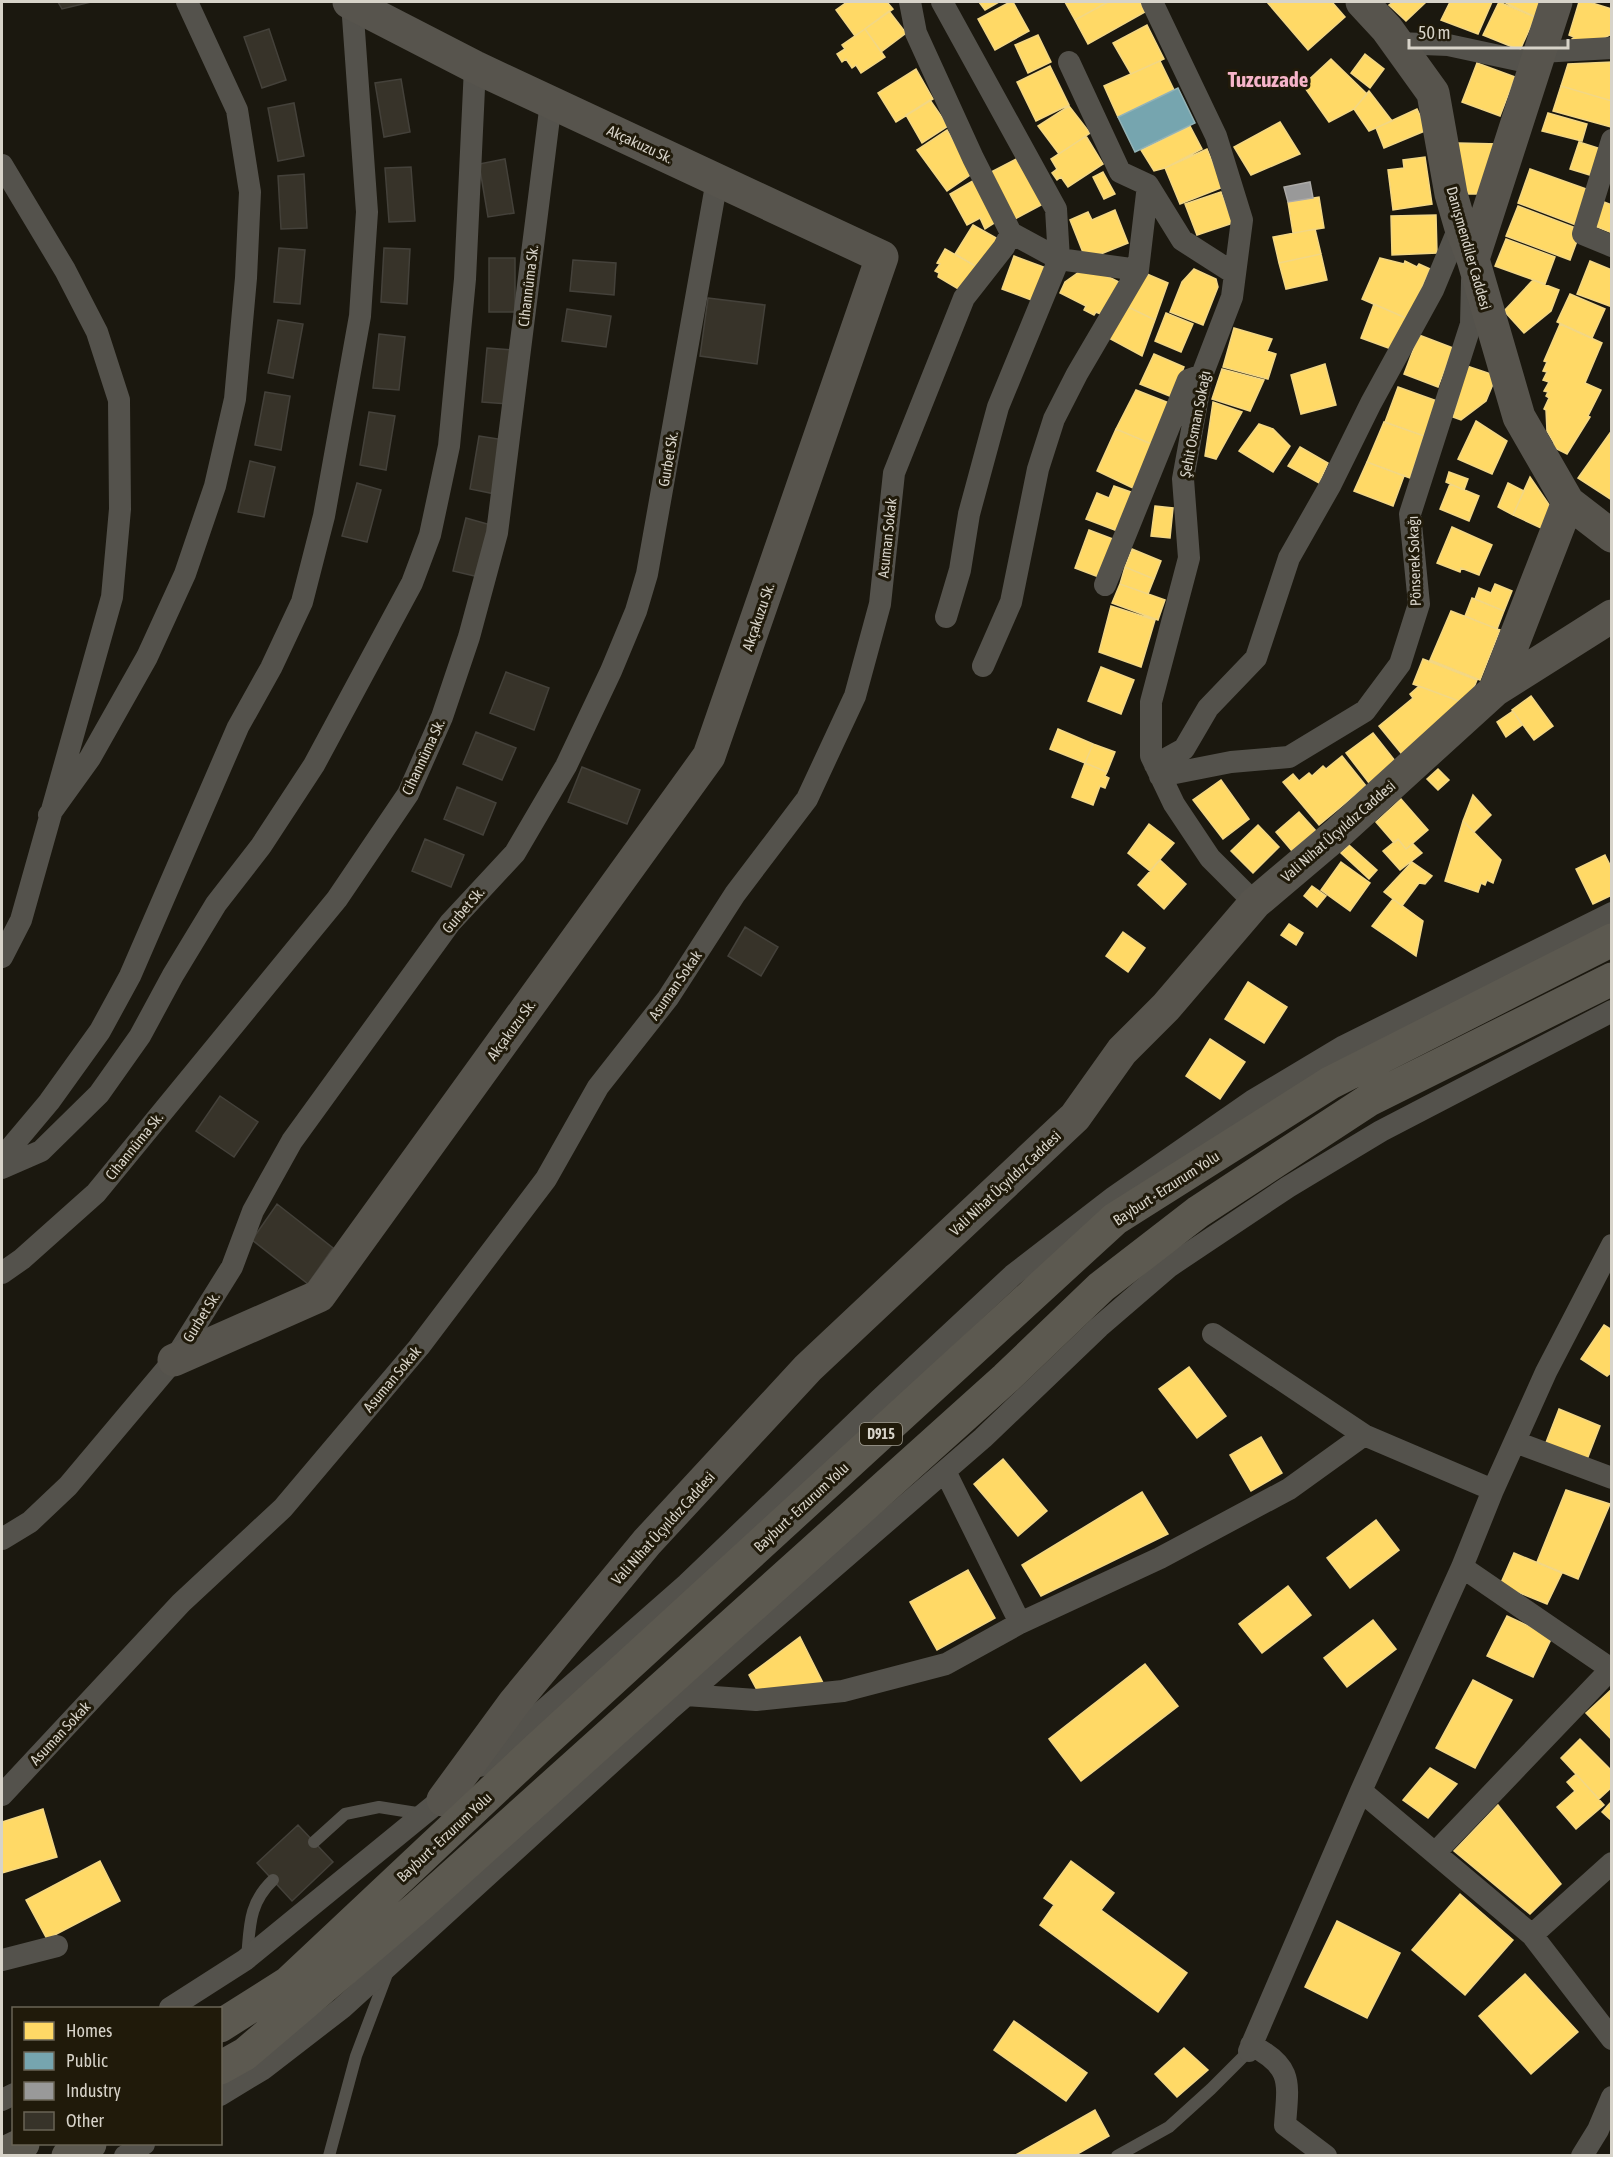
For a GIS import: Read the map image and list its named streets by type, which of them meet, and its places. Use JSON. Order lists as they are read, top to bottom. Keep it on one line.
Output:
{"streets":{"highway":["Bayburt - Erzurum Yolu","D915"],"main road":["Akçakuzu Sk.","Danışmendiler Caddesi","Vali Nihat Üçyıldız Caddesi"],"street":["Cihannüma Sk.","Şehit Osman Sokağı","Gurbet Sk.","Asuman Sokak","Pönserek Sokağı"]},"crossings":[["Akçakuzu Sk.","Cihannüma Sk."],["Akçakuzu Sk.","Gurbet Sk."],["Danışmendiler Caddesi","Pönserek Sokağı"],["Şehit Osman Sokağı","Pönserek Sokağı"],["Şehit Osman Sokağı","Vali Nihat Üçyıldız Caddesi"]],"districts":["Tuzcuzade"],"legend":["Homes","Public","Industry","Other"],"scale_bar":"50 m"}
